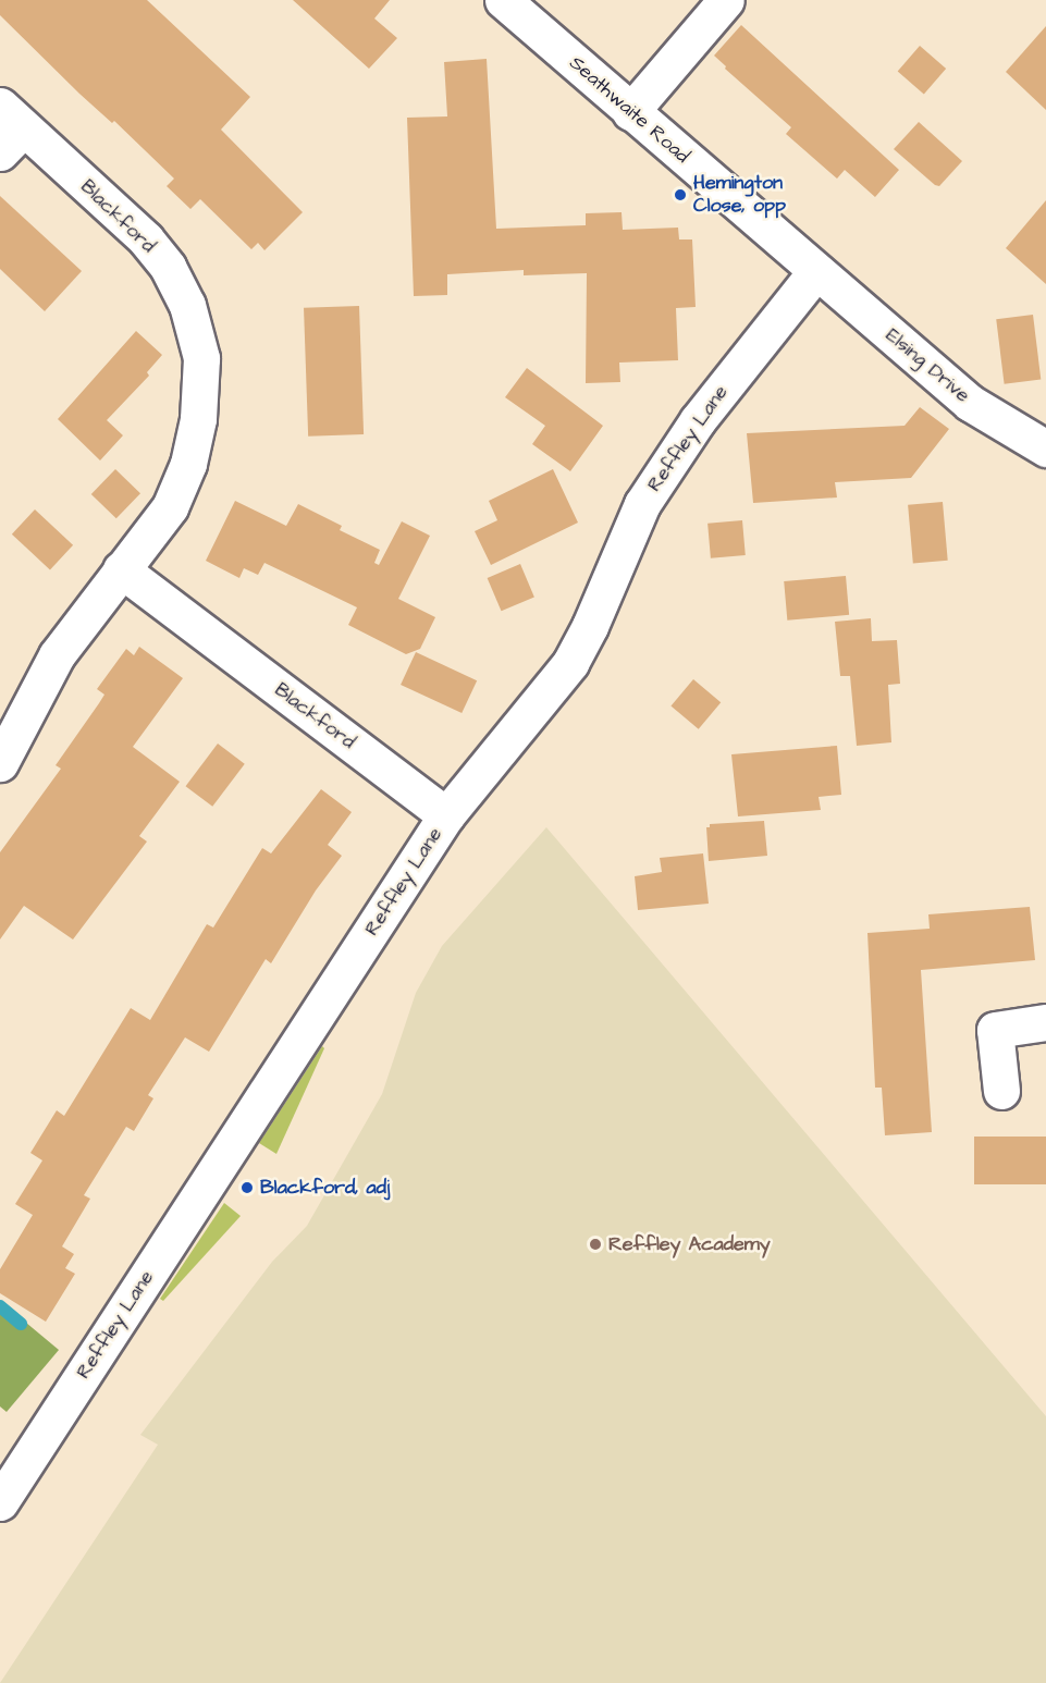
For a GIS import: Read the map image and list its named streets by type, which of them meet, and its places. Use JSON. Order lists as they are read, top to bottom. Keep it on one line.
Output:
{"streets":{"street":["Seathwaite Road","Blackford","Elsing Drive","Reffley Lane"]},"crossings":[["Seathwaite Road","Elsing Drive"],["Seathwaite Road","Reffley Lane"],["Blackford","Reffley Lane"],["Elsing Drive","Reffley Lane"]],"places":["Hemington Close, opp","Blackford, adj","Reffley Academy"]}
